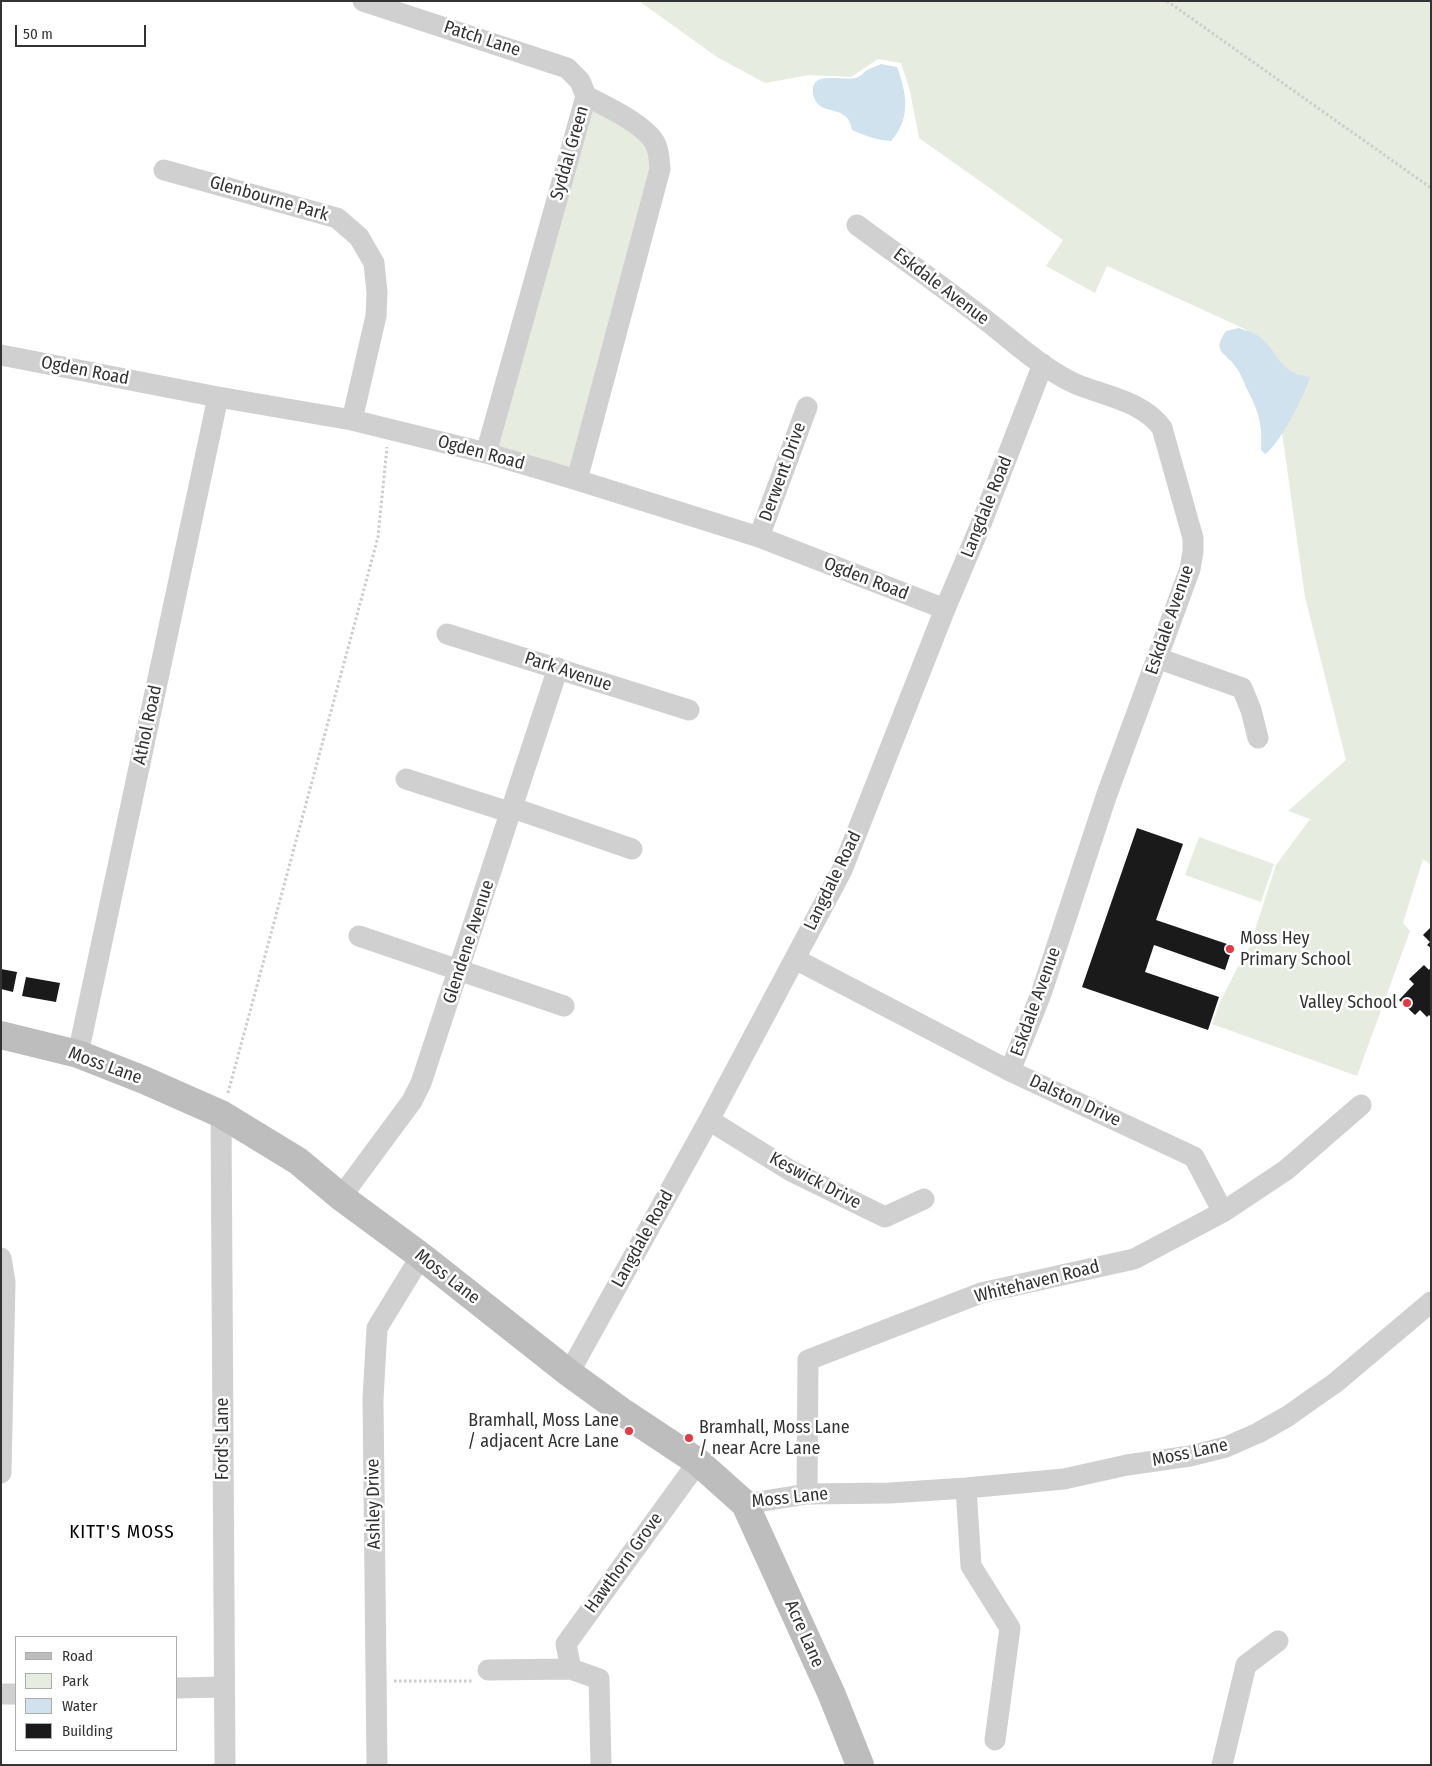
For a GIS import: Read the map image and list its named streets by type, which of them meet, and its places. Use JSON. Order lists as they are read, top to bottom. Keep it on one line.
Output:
{"streets":{"main road":["Moss Lane","Acre Lane"],"street":["Patch Lane","Syddal Green","Glenbourne Park","Eskdale Avenue","Ogden Road","Derwent Drive","Langdale Road","Park Avenue","Athol Road","Glendene Avenue","Dalston Drive","Keswick Drive","Whitehaven Road","Ford's Lane","Ashley Drive","Hawthorn Grove"]},"crossings":[["Patch Lane","Syddal Green"],["Syddal Green","Ogden Road"],["Glenbourne Park","Ogden Road"],["Eskdale Avenue","Langdale Road"],["Eskdale Avenue","Dalston Drive"],["Ogden Road","Derwent Drive"],["Ogden Road","Langdale Road"],["Ogden Road","Athol Road"],["Langdale Road","Moss Lane"],["Langdale Road","Dalston Drive"],["Langdale Road","Keswick Drive"],["Park Avenue","Glendene Avenue"],["Athol Road","Moss Lane"],["Glendene Avenue","Moss Lane"],["Moss Lane","Whitehaven Road"],["Moss Lane","Ford's Lane"],["Moss Lane","Ashley Drive"],["Moss Lane","Hawthorn Grove"],["Moss Lane","Acre Lane"],["Dalston Drive","Whitehaven Road"]],"districts":["KITT'S MOSS"],"places":["Moss Hey Primary School","Valley School","Bramhall, Moss Lane / adjacent Acre Lane","Bramhall, Moss Lane / near Acre Lane"],"legend":["Road","Park","Water","Building"],"scale_bar":"50 m"}
